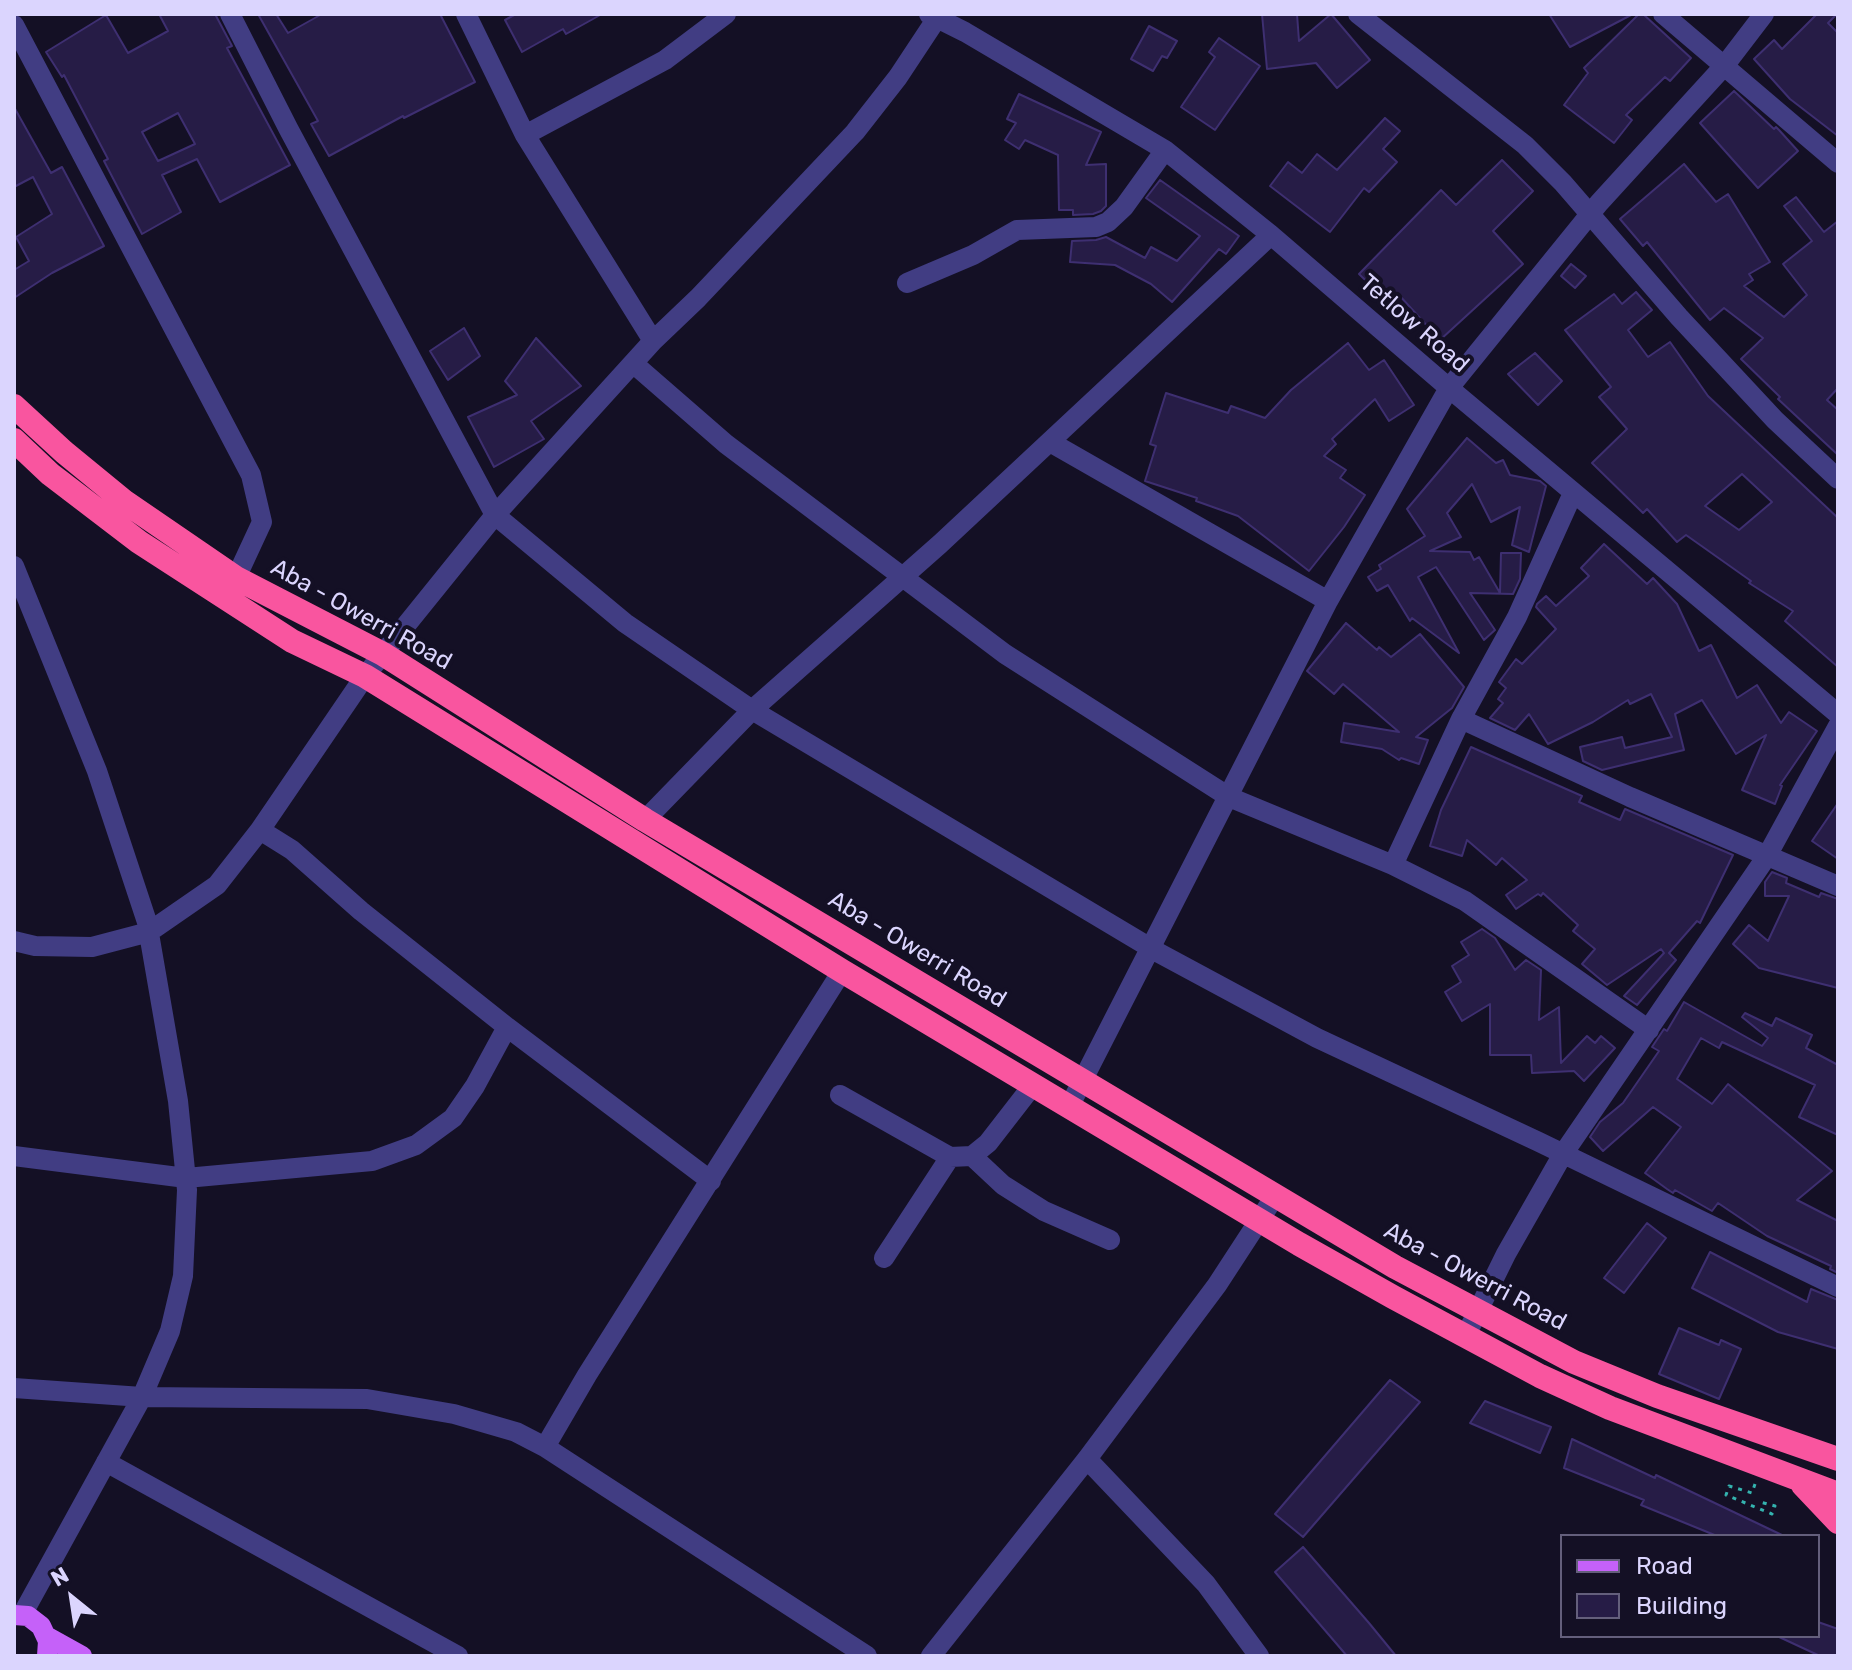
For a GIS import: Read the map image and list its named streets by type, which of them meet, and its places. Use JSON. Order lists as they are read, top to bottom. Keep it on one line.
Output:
{"streets":{"highway":["Aba - Owerri Road"],"street":["Tetlow Road"]},"legend":["Road","Building"],"north":"top left"}
